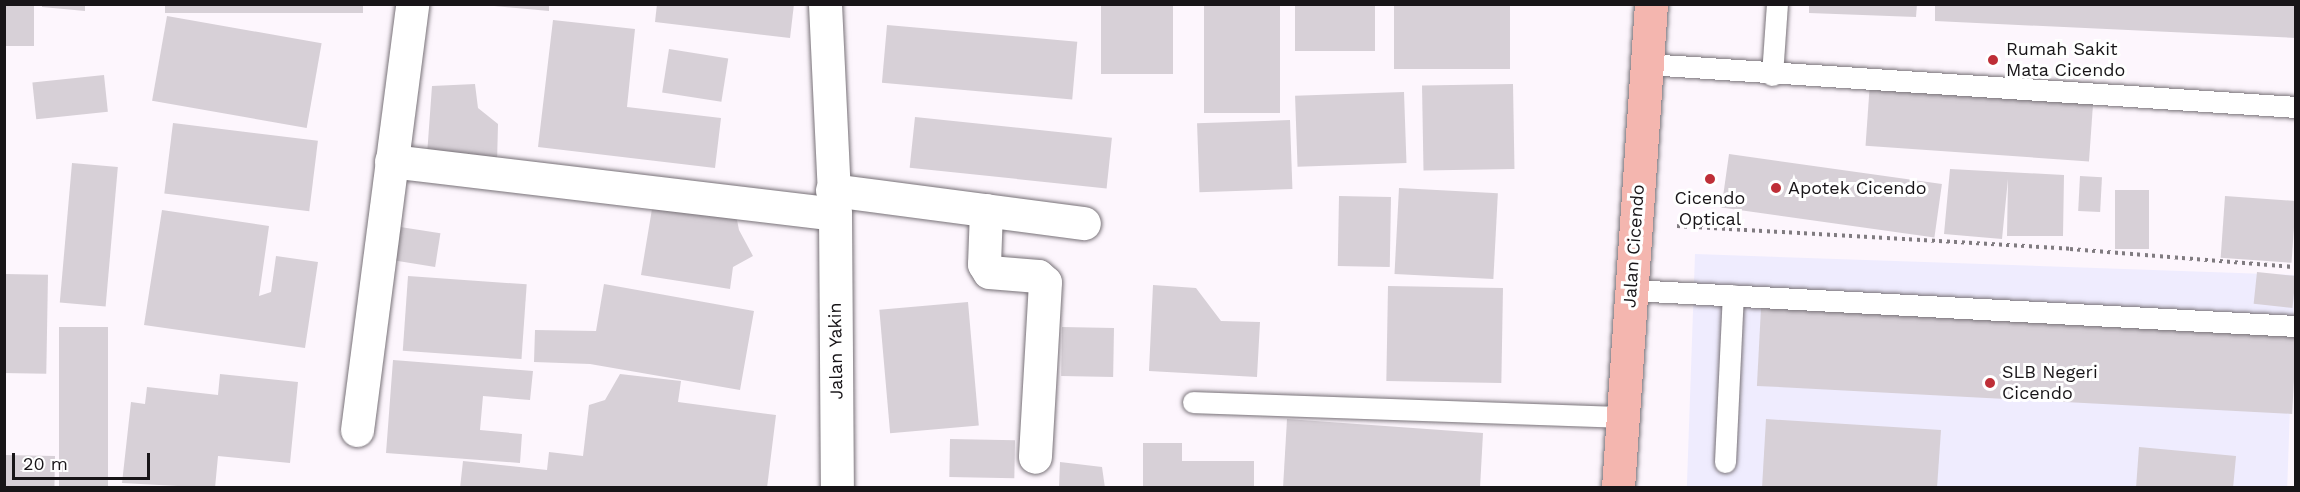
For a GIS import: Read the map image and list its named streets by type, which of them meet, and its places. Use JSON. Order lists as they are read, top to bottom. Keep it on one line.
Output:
{"streets":{"main road":["Jalan Cicendo"],"street":["Jalan Yakin"]},"places":["Rumah Sakit Mata Cicendo","Cicendo Optical","Apotek Cicendo","SLB Negeri Cicendo"],"scale_bar":"20 m"}
